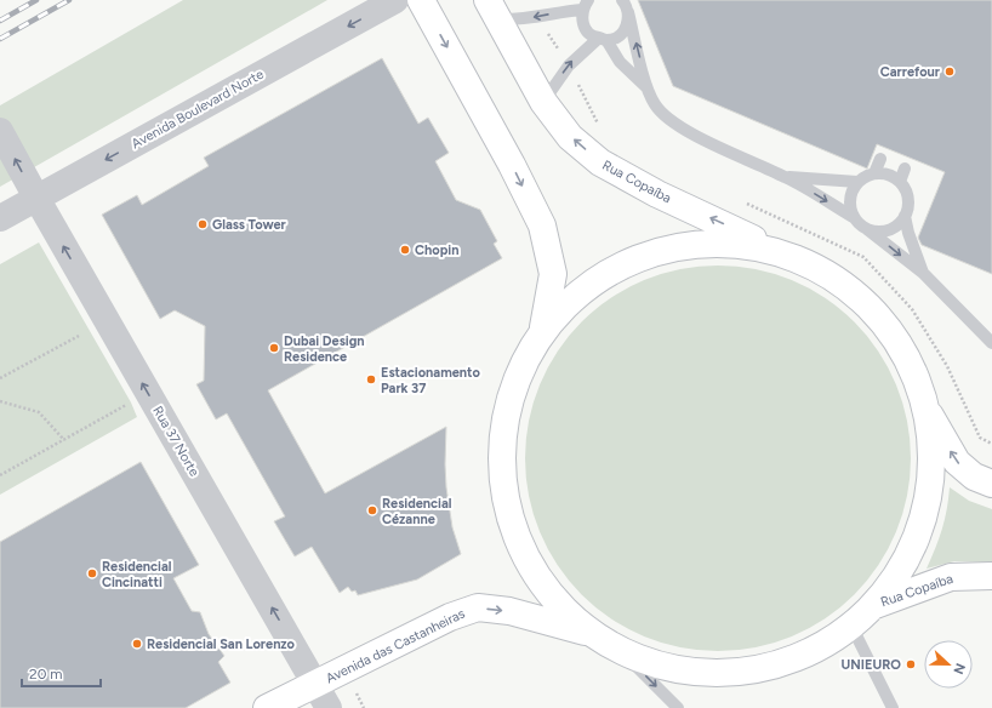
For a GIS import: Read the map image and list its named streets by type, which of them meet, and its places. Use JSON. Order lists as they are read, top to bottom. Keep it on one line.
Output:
{"streets":{"main road":["Rua Copaíba","Avenida das Castanheiras"],"street":["Avenida Boulevard Norte","Rua 37 Norte"]},"crossings":[["Avenida Boulevard Norte","Rua 37 Norte"],["Rua 37 Norte","Avenida das Castanheiras"]],"one_way":["Avenida Boulevard Norte","Rua Copaíba","Rua 37 Norte","Avenida das Castanheiras"],"places":["Carrefour","Glass Tower","Chopin","Dubai Design Residence","Estacionamento Park 37","Residencial Cézanne","Residencial Cincinatti","Residencial San Lorenzo","UNIEURO"],"scale_bar":"20 m","north":"right"}
